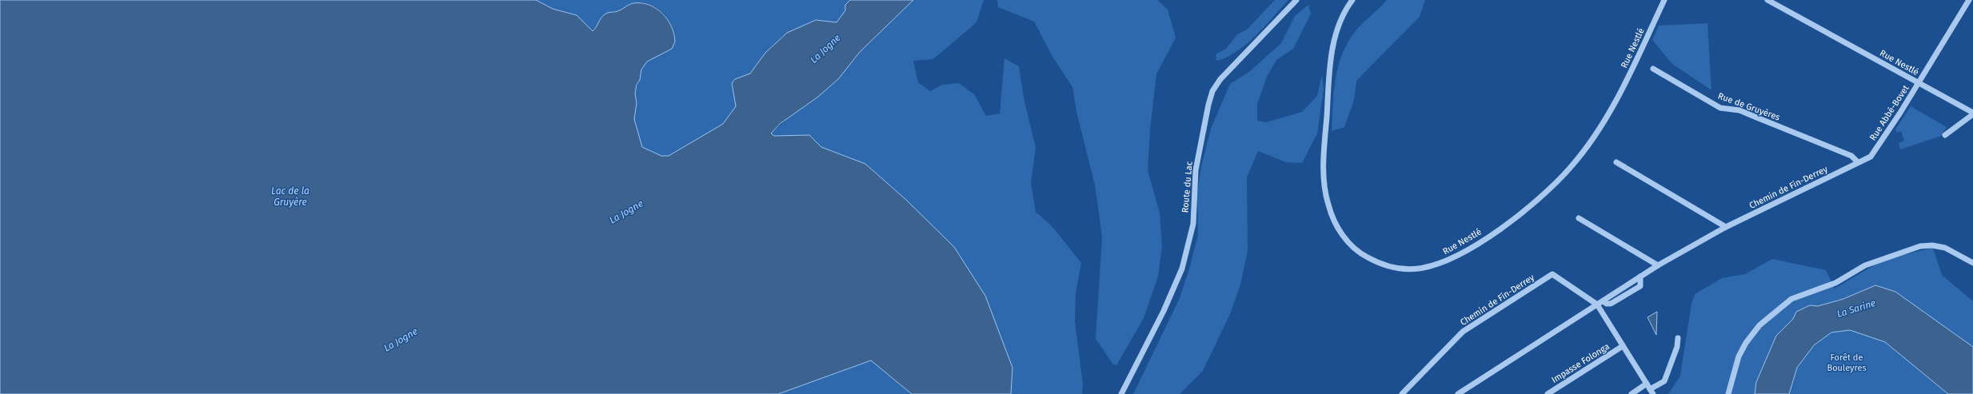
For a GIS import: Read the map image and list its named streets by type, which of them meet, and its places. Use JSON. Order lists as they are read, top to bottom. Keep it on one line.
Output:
{"streets":{"street":["Rue Nestlé","Rue de Gruyères","Rue Abbé-Bovet","Route du Lac","Chemin de Fin-Derrey","Impasse Folonga"]},"crossings":[["Rue Nestlé","Rue Abbé-Bovet"],["Rue de Gruyères","Rue Abbé-Bovet"],["Rue de Gruyères","Chemin de Fin-Derrey"],["Rue Abbé-Bovet","Chemin de Fin-Derrey"],["Chemin de Fin-Derrey","Impasse Folonga"]],"water":["La Jogne","Lac de la Gruyère","La Sarine"],"parks":["Forêt de Bouleyres"]}
